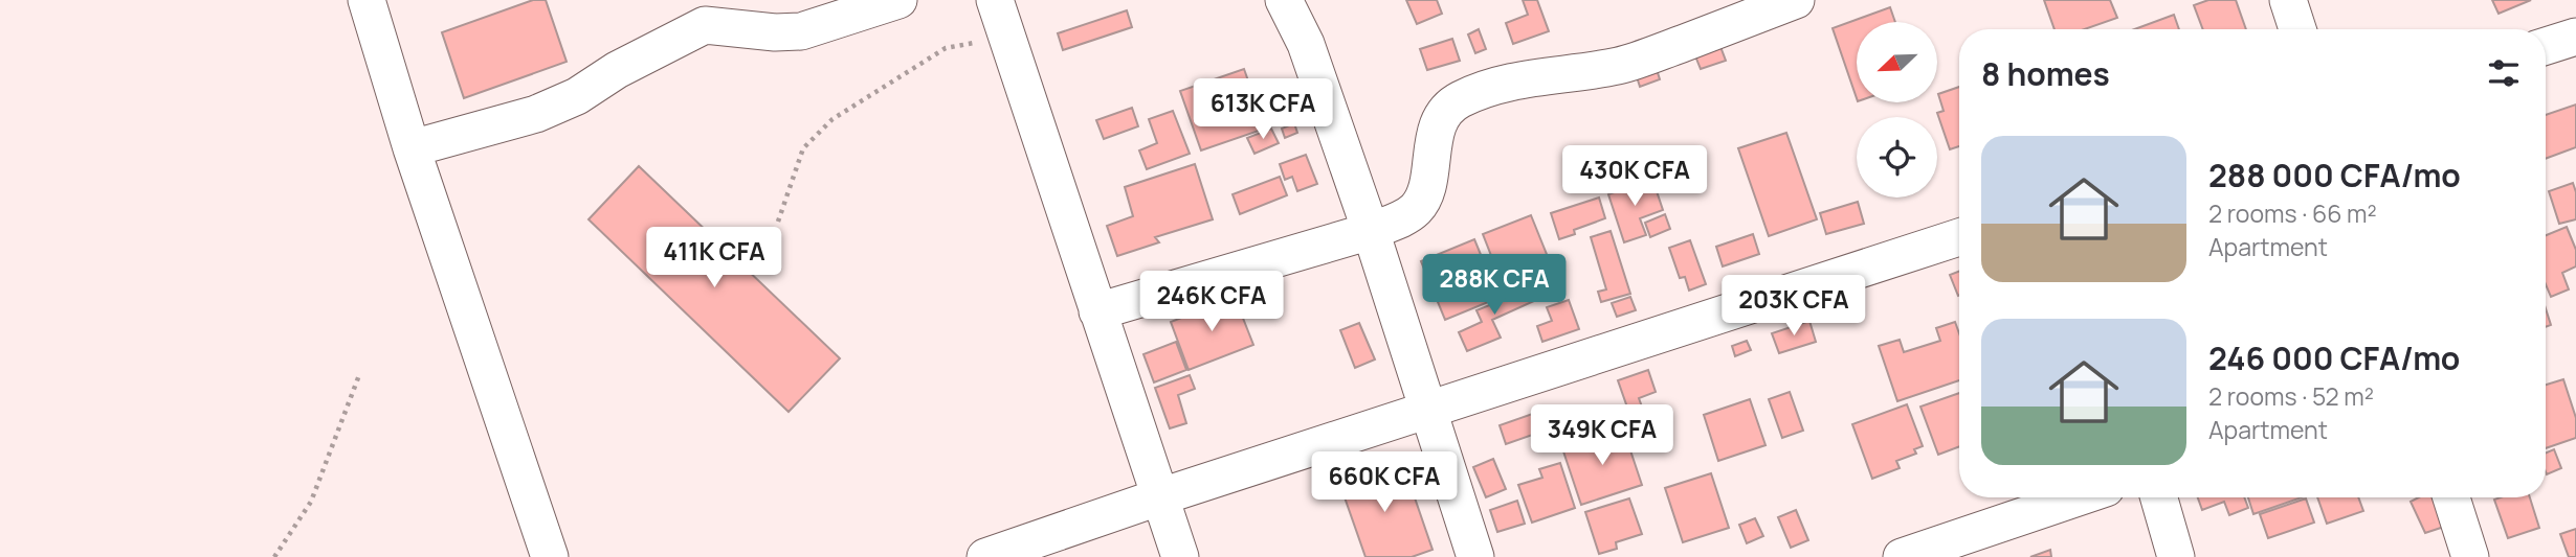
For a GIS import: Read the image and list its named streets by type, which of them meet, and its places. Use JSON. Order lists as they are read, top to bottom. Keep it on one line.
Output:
{"north":"bottom left","page":{"heading":"8 homes","price":["613K CFA","430K CFA","411K CFA","288K CFA","246K CFA","203K CFA","349K CFA","660K CFA"],"list":[{"name":"288 000 CFA/mo","note":"2 rooms · 66 m² · Apartment"},{"name":"246 000 CFA/mo","note":"2 rooms · 52 m² · Apartment"}]}}
